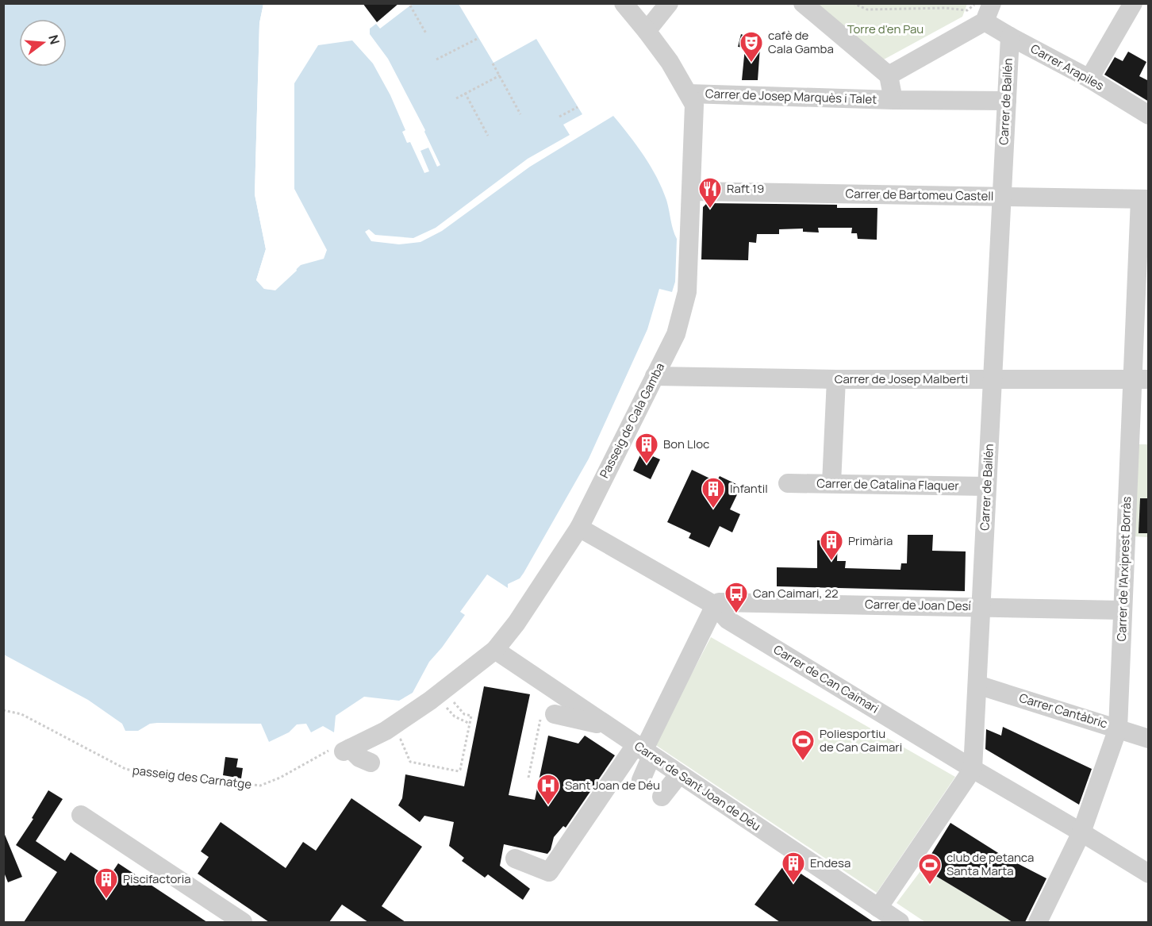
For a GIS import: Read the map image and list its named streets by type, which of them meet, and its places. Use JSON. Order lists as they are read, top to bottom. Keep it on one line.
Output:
{"streets":{"street":["Carrer Arapiles","Carrer de Josep Marquès i Talet","Carrer de Bailén","Carrer de Bartomeu Castell","Carrer de Josep Malberti","Passeig de Cala Gamba","Carrer de Catalina Flaquer","Carrer de l'Arxiprest Borràs","Carrer de Joan Desí","Carrer de Can Caimari","Carrer Cantàbric","Carrer de Sant Joan de Déu"],"path":["passeig des Carnatge"]},"crossings":[["Carrer Arapiles","Carrer de Bailén"],["Carrer de Josep Marquès i Talet","Carrer de Bailén"],["Carrer de Josep Marquès i Talet","Passeig de Cala Gamba"],["Carrer de Bailén","Carrer de Bartomeu Castell"],["Carrer de Bailén","Carrer de Josep Malberti"],["Carrer de Bailén","Carrer de Catalina Flaquer"],["Carrer de Bailén","Carrer de Joan Desí"],["Carrer de Bailén","Carrer de Can Caimari"],["Carrer de Bailén","Carrer Cantàbric"],["Carrer de Bartomeu Castell","Passeig de Cala Gamba"],["Carrer de Bartomeu Castell","Carrer de l'Arxiprest Borràs"],["Carrer de Josep Malberti","Passeig de Cala Gamba"],["Carrer de Josep Malberti","Carrer de l'Arxiprest Borràs"],["Passeig de Cala Gamba","Carrer de Can Caimari"],["Passeig de Cala Gamba","passeig des Carnatge"],["Passeig de Cala Gamba","Carrer de Sant Joan de Déu"],["Carrer de l'Arxiprest Borràs","Carrer de Joan Desí"],["Carrer de l'Arxiprest Borràs","Carrer de Can Caimari"],["Carrer de l'Arxiprest Borràs","Carrer Cantàbric"],["Carrer de Joan Desí","Carrer de Can Caimari"]],"parks":["Torre d'en Pau"],"places":{"theatre":["cafè de Cala Gamba"],"restaurant":["Raft 19"],"building":["Bon Lloc","Infantil","Primària","Endesa","Piscifactoria"],"bus stop":["Can Caimari, 22"],"sports":["Poliesportiu de Can Caimari","club de petanca Santa Marta"],"hospital":["Sant Joan de Déu"]},"north":"right"}
